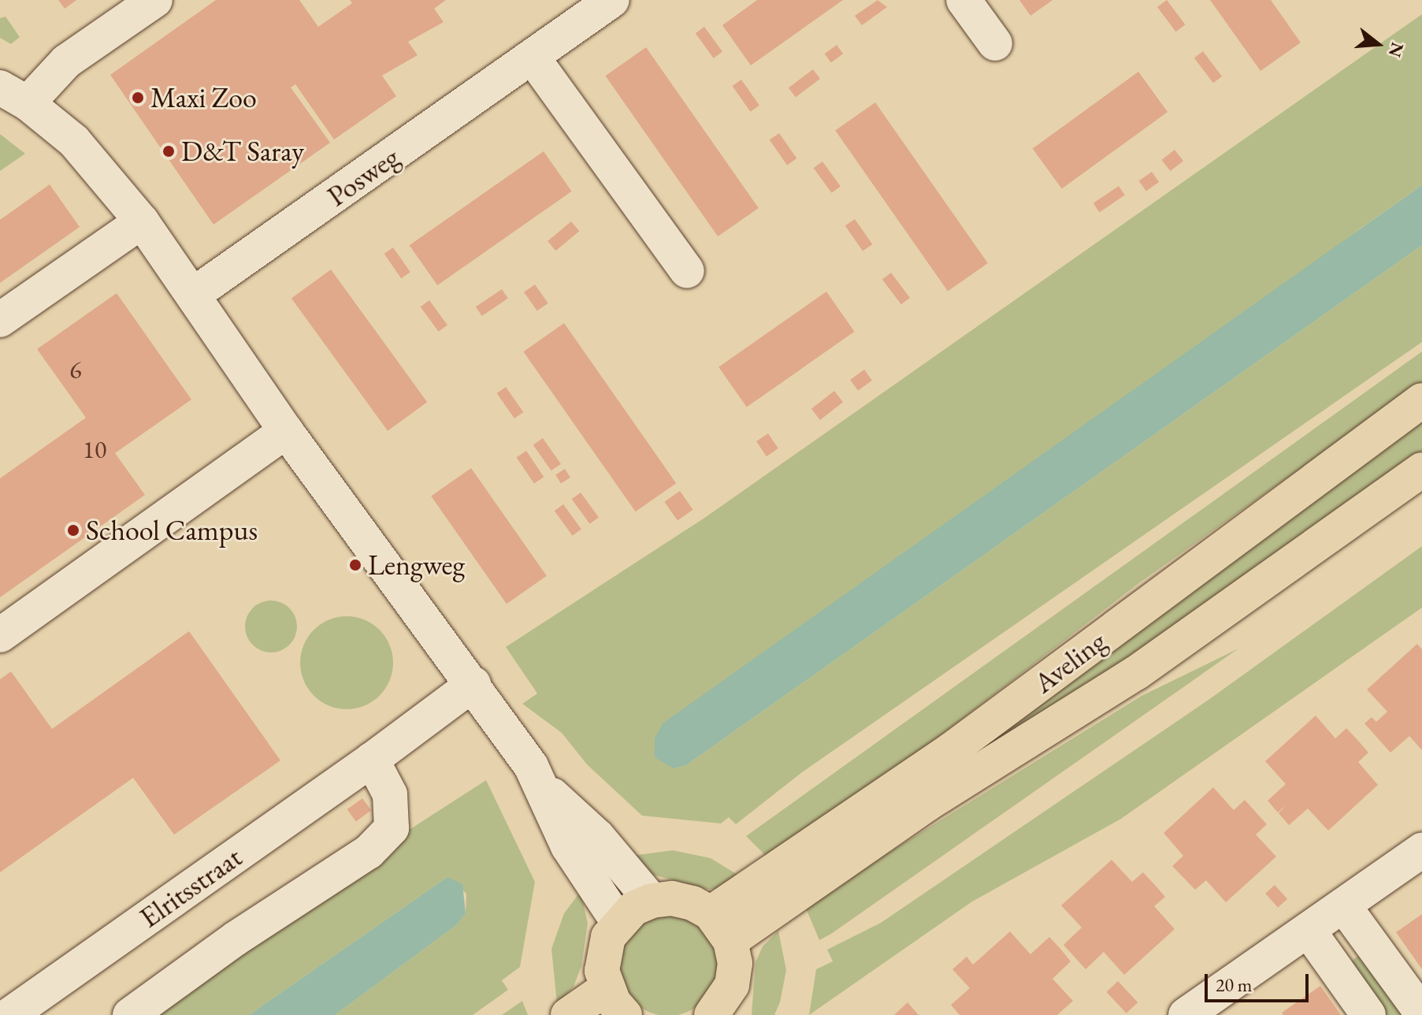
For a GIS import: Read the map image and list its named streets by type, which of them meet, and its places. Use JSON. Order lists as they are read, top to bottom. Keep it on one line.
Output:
{"streets":{"main road":["Aveling"],"street":["Posweg","Elritsstraat"]},"places":["Maxi Zoo","D&T Saray","School Campus","Lengweg"],"house_numbers":["6","10"],"scale_bar":"20 m","north":"right"}
